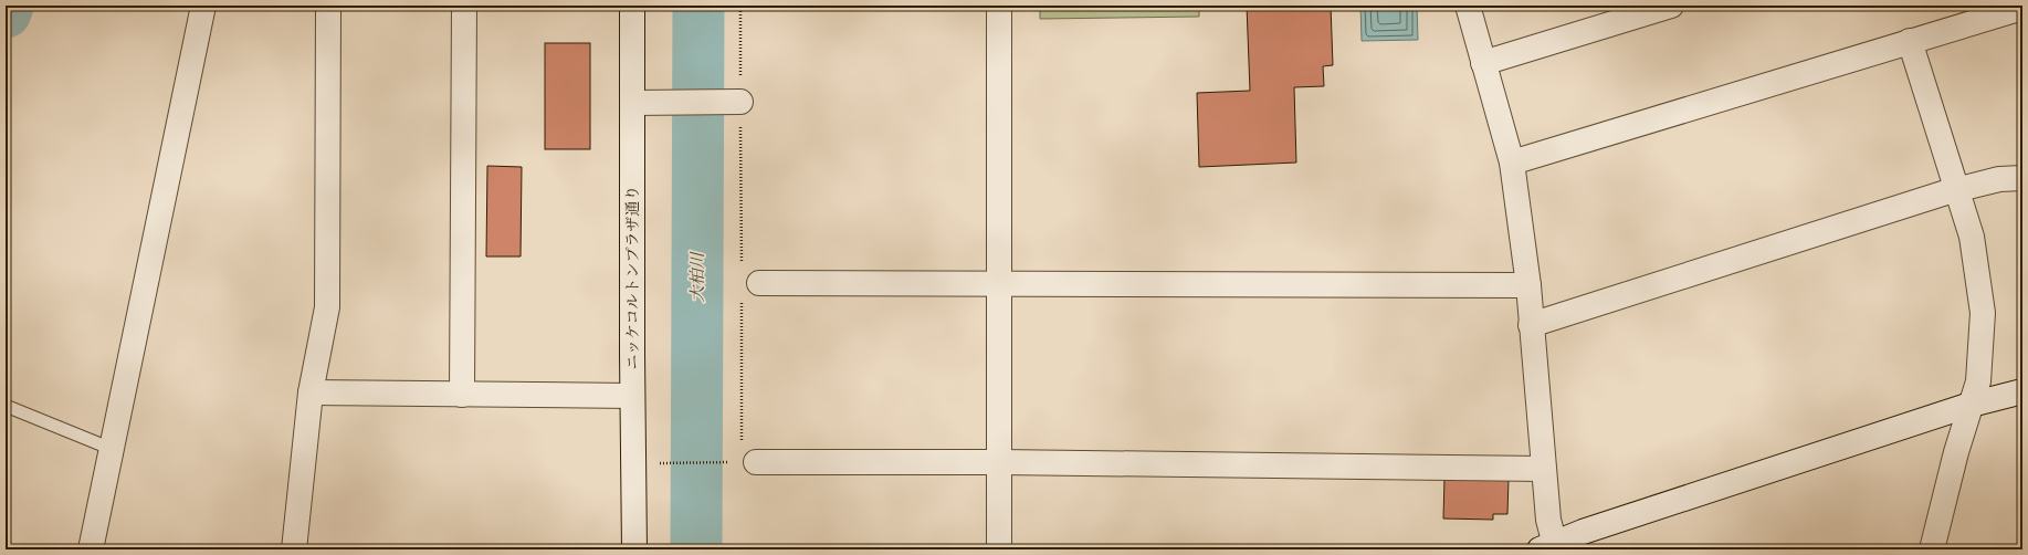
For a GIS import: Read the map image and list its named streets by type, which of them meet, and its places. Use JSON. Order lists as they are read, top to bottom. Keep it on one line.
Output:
{"streets":{"street":["ニッケコルトンプラザ通り"]},"water":["大柏川"]}
